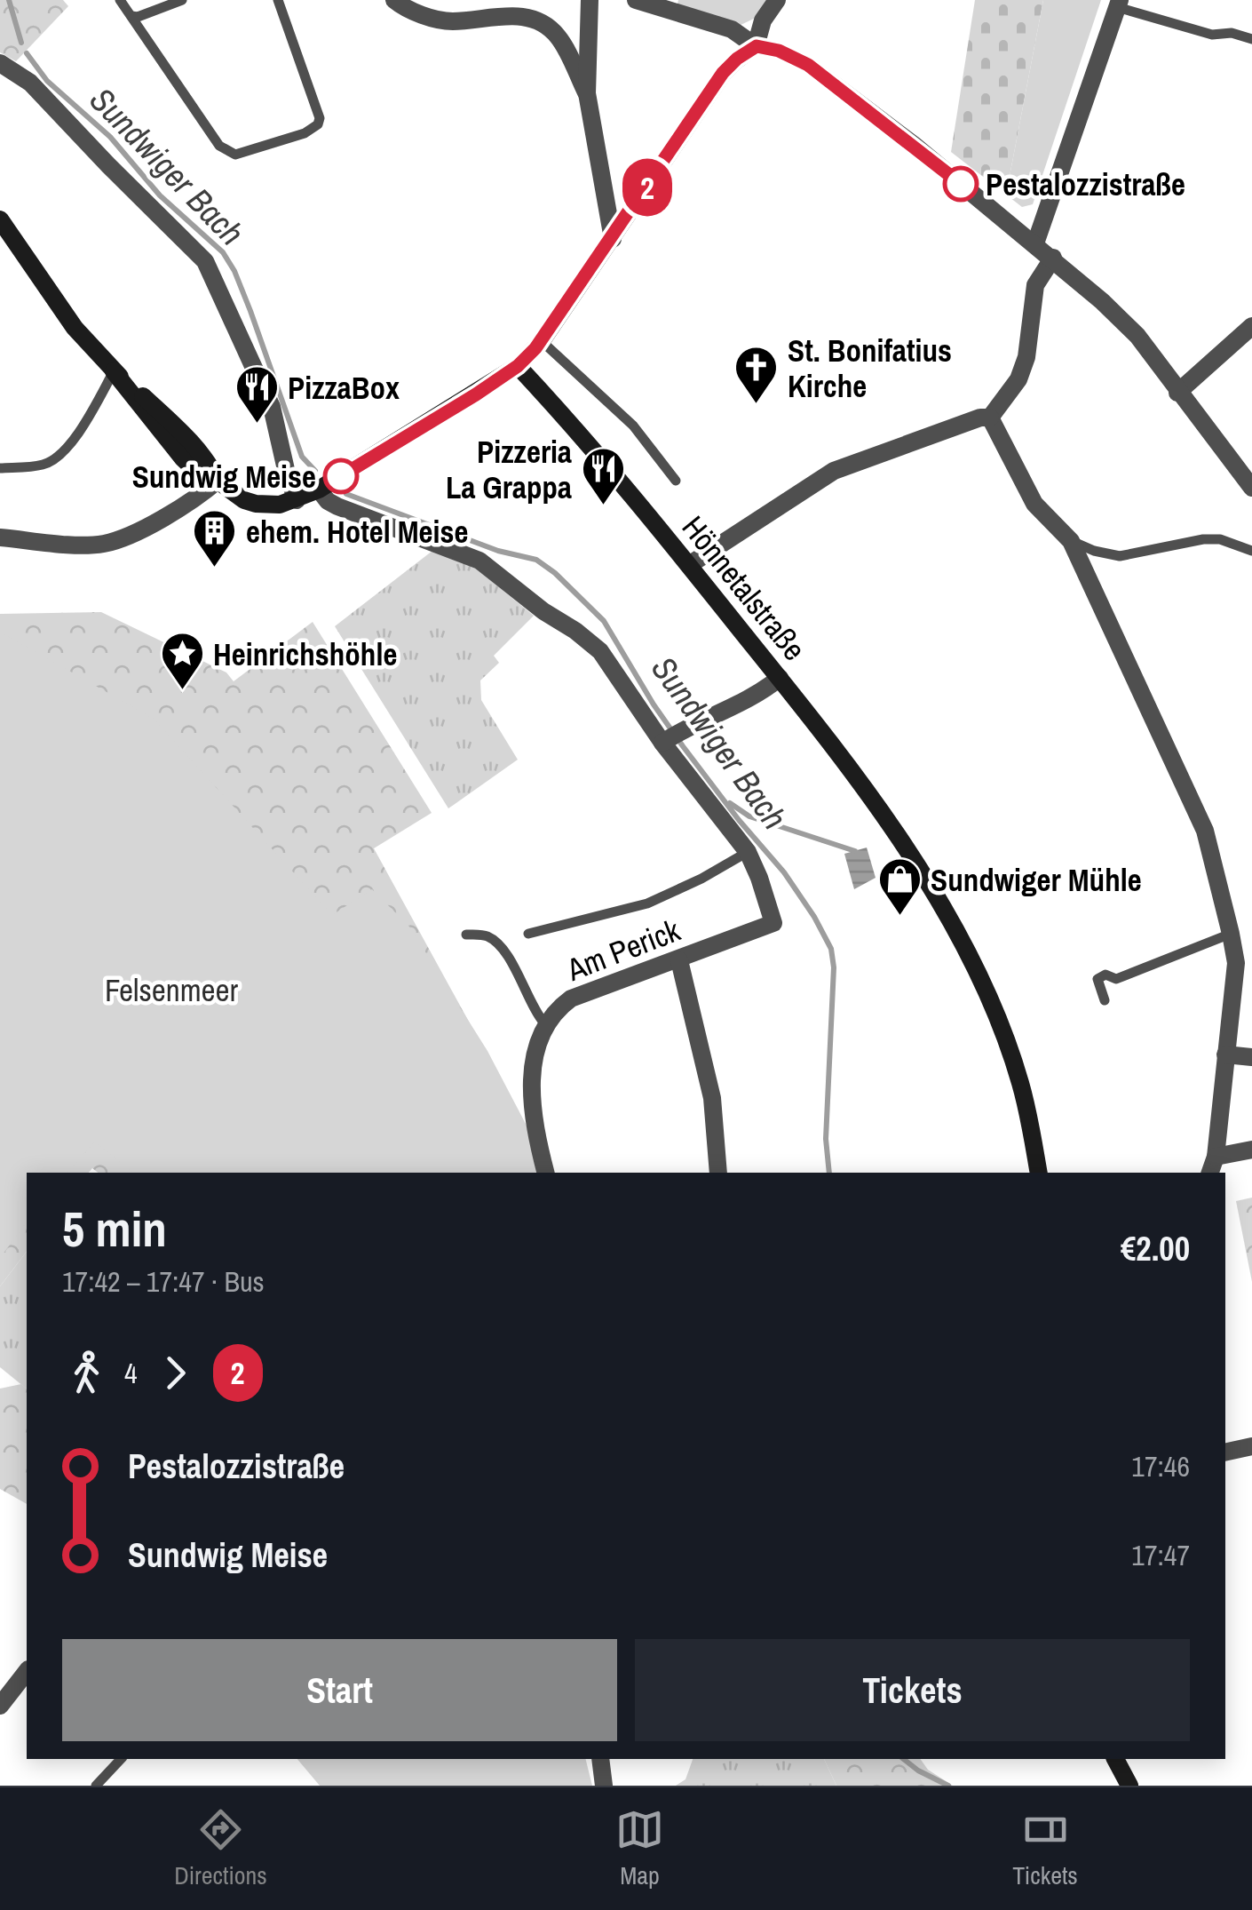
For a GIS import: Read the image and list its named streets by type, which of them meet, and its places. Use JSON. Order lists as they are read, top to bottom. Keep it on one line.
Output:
{"streets":{"main road":["Hönnetalstraße"],"street":["Am Perick"]},"water":["Sundwiger Bach"],"parks":["Felsenmeer"],"places":{"other":["Pestalozzistraße","Sundwig Meise"],"church":["St. Bonifatius Kirche"],"restaurant":["PizzaBox","Pizzeria La Grappa"],"building":["ehem. Hotel Meise"],"place":["Heinrichshöhle"],"shop":["Sundwiger Mühle"]},"lines":["bus line 2"],"page":{"on_map":"2","heading":["5 min","17:42 – 17:47 · Bus","€2.00"],"legs":["4","2"],"list":[{"name":"Pestalozzistraße","value":"17:46"},{"name":"Sundwig Meise","value":"17:47"}],"buttons":["Start","Tickets"],"tabs":["Directions","Map","Tickets"]}}
